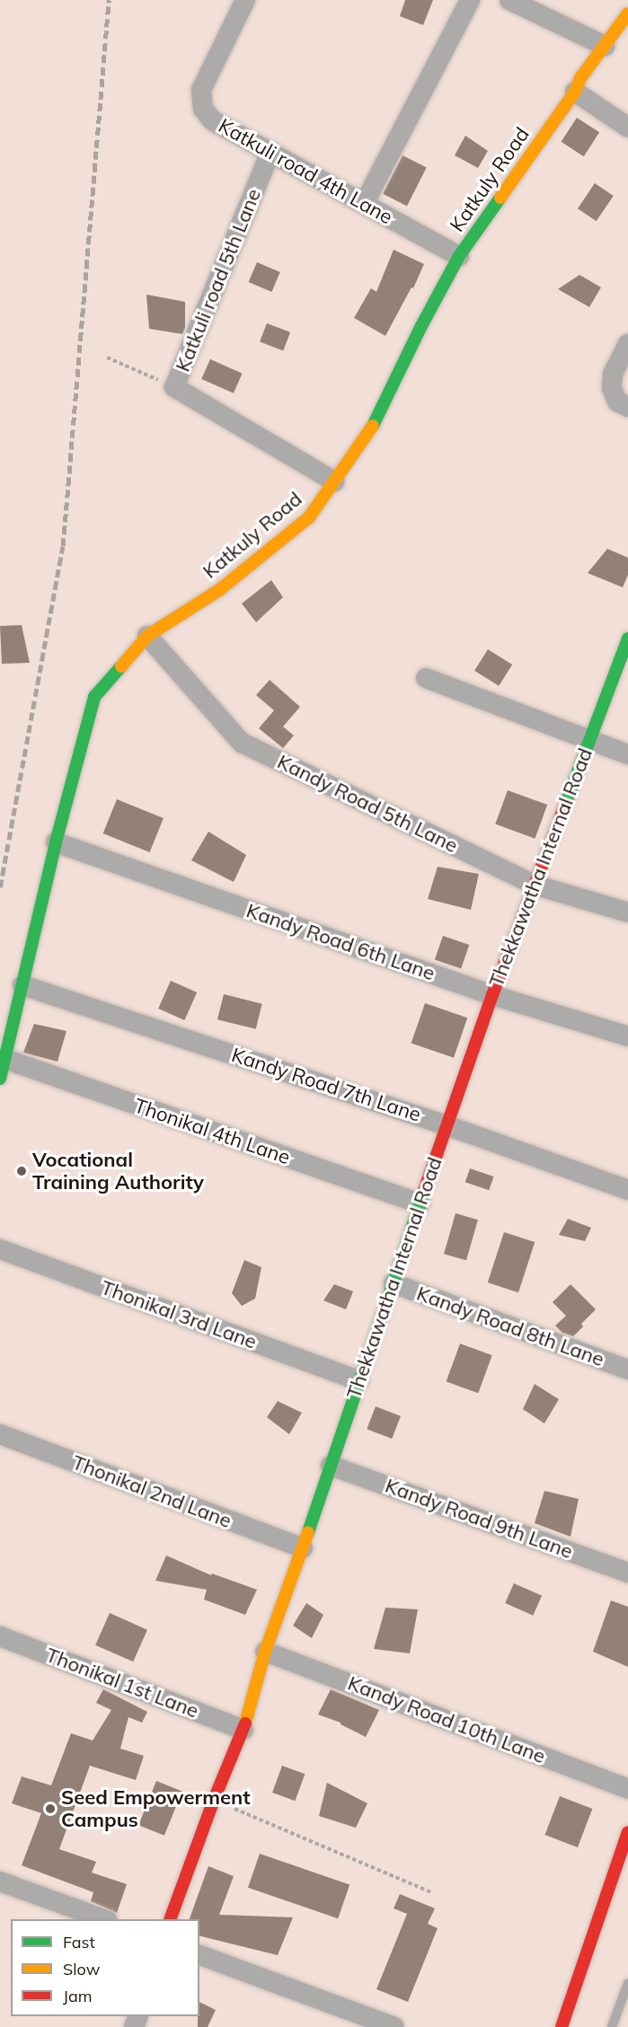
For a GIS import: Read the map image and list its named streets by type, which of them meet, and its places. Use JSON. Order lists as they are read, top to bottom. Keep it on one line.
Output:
{"streets":{"main road":["Katkuly Road","Thekkawatha Internal Road"],"street":["Katkuli road 4th Lane","Katkuli road 5th Lane","Kandy Road 5th Lane","Kandy Road 6th Lane","Kandy Road 7th Lane","Thonikal 4th Lane","Thonikal 3rd Lane","Kandy Road 8th Lane","Thonikal 2nd Lane","Kandy Road 9th Lane","Thonikal 1st Lane","Kandy Road 10th Lane"]},"crossings":[["Katkuli road 4th Lane","Katkuly Road"],["Katkuli road 4th Lane","Katkuli road 5th Lane"],["Katkuly Road","Katkuli road 5th Lane"],["Katkuly Road","Kandy Road 5th Lane"],["Katkuly Road","Kandy Road 6th Lane"],["Katkuly Road","Kandy Road 7th Lane"],["Katkuly Road","Thonikal 4th Lane"],["Kandy Road 5th Lane","Thekkawatha Internal Road"],["Thekkawatha Internal Road","Kandy Road 6th Lane"],["Thekkawatha Internal Road","Kandy Road 7th Lane"],["Thekkawatha Internal Road","Thonikal 4th Lane"],["Thekkawatha Internal Road","Thonikal 3rd Lane"],["Thekkawatha Internal Road","Kandy Road 8th Lane"],["Thekkawatha Internal Road","Thonikal 2nd Lane"],["Thekkawatha Internal Road","Kandy Road 9th Lane"],["Thekkawatha Internal Road","Thonikal 1st Lane"],["Thekkawatha Internal Road","Kandy Road 10th Lane"]],"places":["Vocational Training Authority","Seed Empowerment Campus"],"legend":["Fast","Slow","Jam"]}
